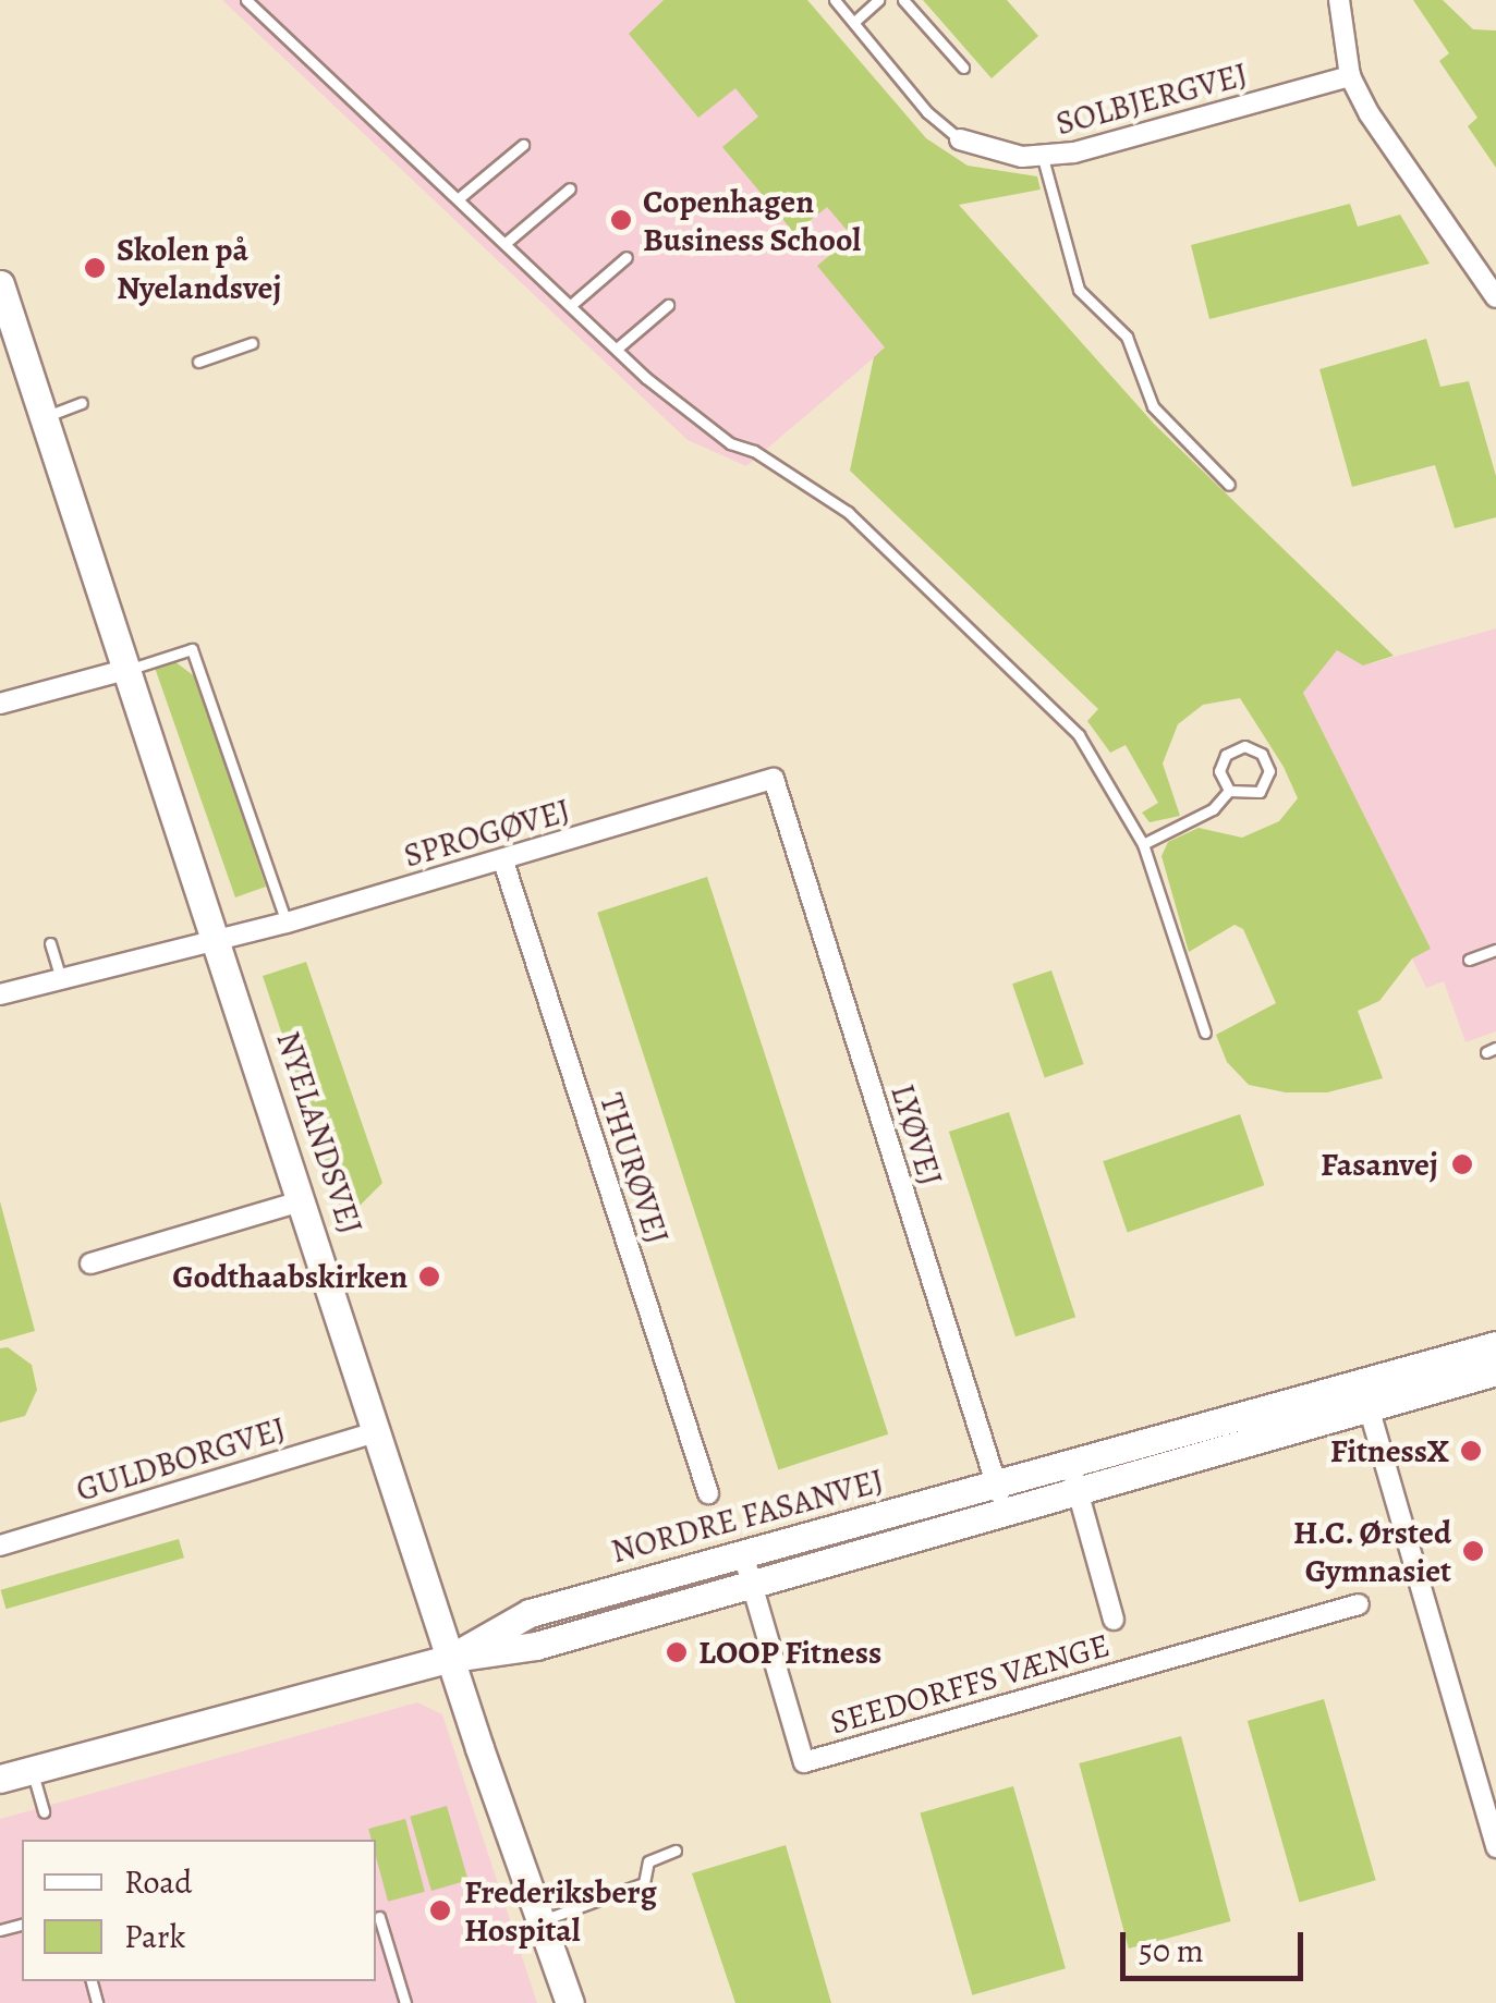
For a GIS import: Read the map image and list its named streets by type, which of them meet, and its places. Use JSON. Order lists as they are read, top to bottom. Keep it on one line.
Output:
{"streets":{"street":["SOLBJERGVEJ","SPROGØVEJ","NYELANDSVEJ","LYØVEJ","THURØVEJ","GULDBORGVEJ","NORDRE FASANVEJ","SEEDORFFS VÆNGE"]},"crossings":[["SPROGØVEJ","NYELANDSVEJ"],["SPROGØVEJ","LYØVEJ"],["SPROGØVEJ","THURØVEJ"],["NYELANDSVEJ","GULDBORGVEJ"],["NYELANDSVEJ","NORDRE FASANVEJ"],["LYØVEJ","NORDRE FASANVEJ"],["NORDRE FASANVEJ","SEEDORFFS VÆNGE"]],"places":["Copenhagen Business School","Skolen på Nyelandsvej","Fasanvej","Godthaabskirken","FitnessX","H.C. Ørsted Gymnasiet","LOOP Fitness","Frederiksberg Hospital"],"legend":["Road","Park"],"scale_bar":"50 m"}
